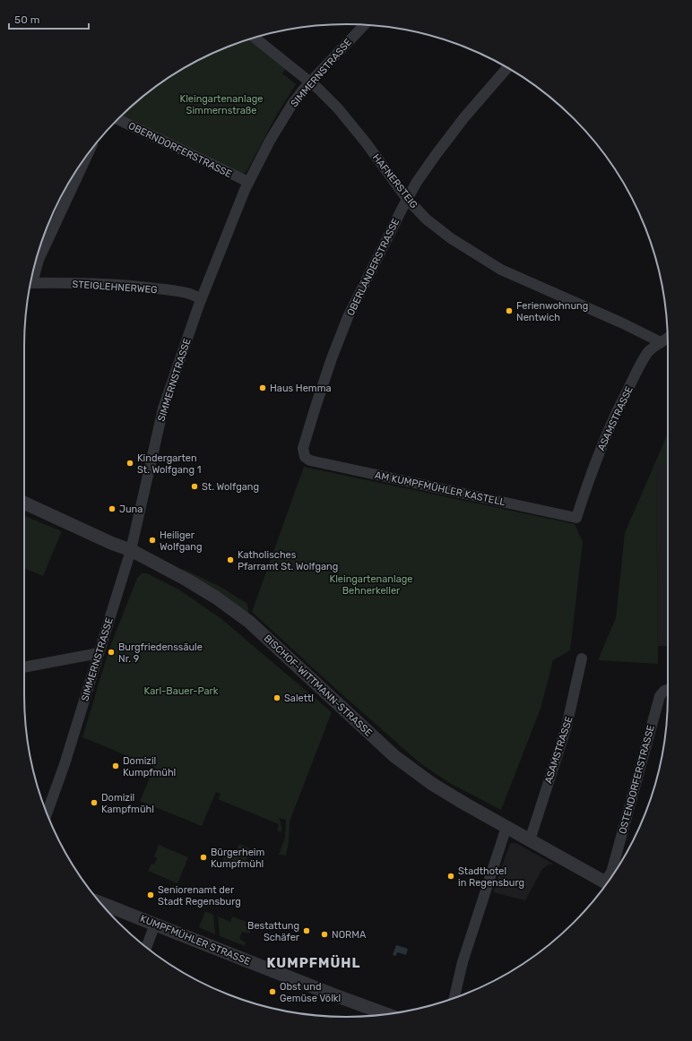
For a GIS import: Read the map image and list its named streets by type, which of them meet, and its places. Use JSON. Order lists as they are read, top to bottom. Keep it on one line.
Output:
{"streets":{"street":["SIMMERNSTRASSE","OBERNDORFERSTRASSE","HAFNERSTEIG","OBERLÄNDERSTRASSE","STEIGLEHNERWEG","ASAMSTRASSE","AM KUMPFMÜHLER KASTELL","BISCHOF-WITTMANN-STRASSE","OSTENDORFERSTRASSE","KUMPFMÜHLER STRASSE"]},"crossings":[["SIMMERNSTRASSE","OBERNDORFERSTRASSE"],["SIMMERNSTRASSE","HAFNERSTEIG"],["SIMMERNSTRASSE","STEIGLEHNERWEG"],["SIMMERNSTRASSE","BISCHOF-WITTMANN-STRASSE"],["HAFNERSTEIG","OBERLÄNDERSTRASSE"],["HAFNERSTEIG","ASAMSTRASSE"],["OBERLÄNDERSTRASSE","AM KUMPFMÜHLER KASTELL"],["ASAMSTRASSE","AM KUMPFMÜHLER KASTELL"],["ASAMSTRASSE","BISCHOF-WITTMANN-STRASSE"],["BISCHOF-WITTMANN-STRASSE","OSTENDORFERSTRASSE"]],"districts":["KUMPFMÜHL"],"parks":["Kleingartenanlage Simmernstraße","Kleingartenanlage Behnerkeller","Karl-Bauer-Park"],"places":["Ferienwohnung Nentwich","Haus Hemma","Kindergarten St. Wolfgang 1","St. Wolfgang","Juna","Heiliger Wolfgang","Katholisches Pfarramt St. Wolfgang","Burgfriedenssäule Nr. 9","Salettl","Domizil Kumpfmühl","Domizil Kampfmühl","Bürgerheim Kumpfmühl","Stadthotel in Regensburg","Seniorenamt der Stadt Regensburg","Bestattung Schäfer","NORMA","Obst und Gemüse Völkl"],"scale_bar":"50 m"}
